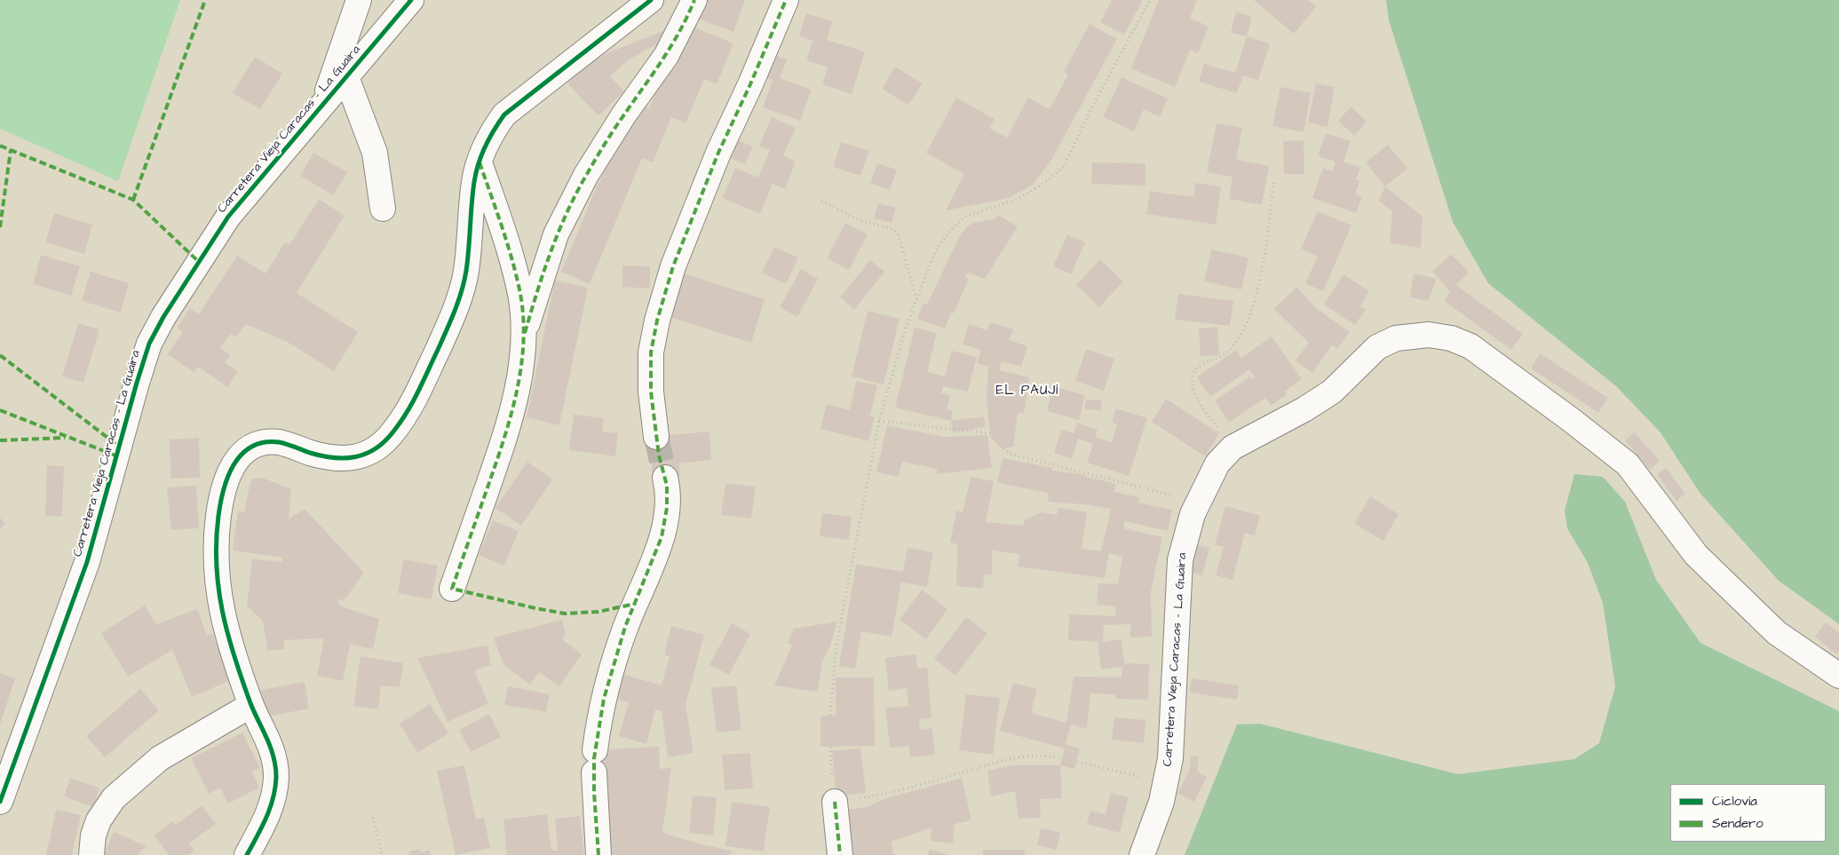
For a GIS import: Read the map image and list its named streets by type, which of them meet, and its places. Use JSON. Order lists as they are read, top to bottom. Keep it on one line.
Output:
{"streets":{"street":["Carretera Vieja Caracas - La Guaira"]},"districts":["EL PAUJÍ"],"legend":["Ciclovía","Sendero"]}
